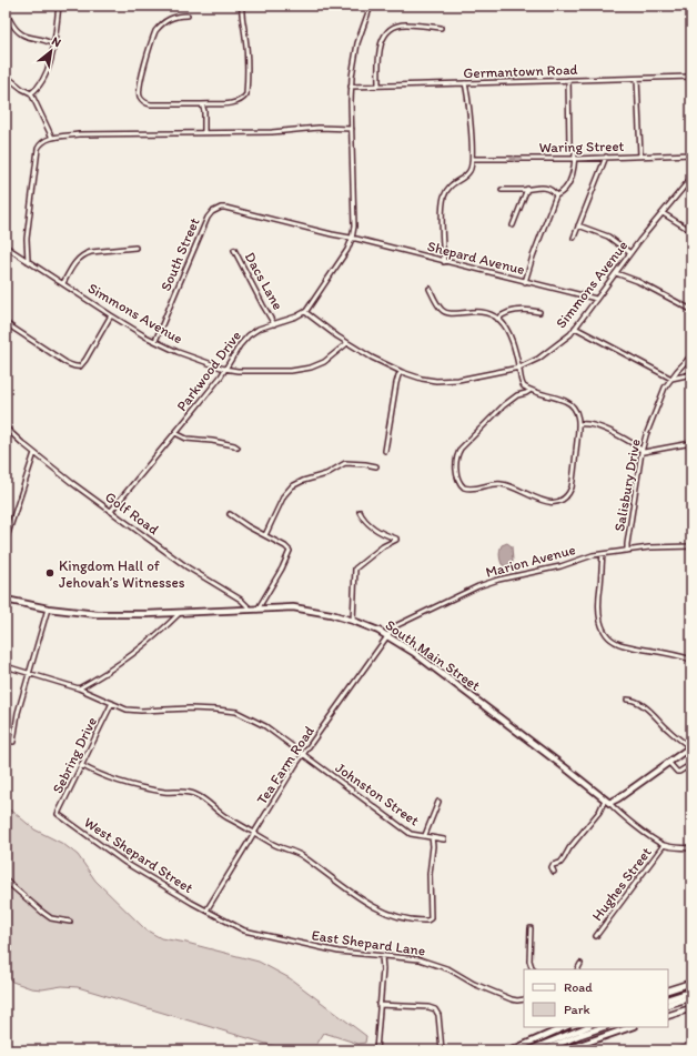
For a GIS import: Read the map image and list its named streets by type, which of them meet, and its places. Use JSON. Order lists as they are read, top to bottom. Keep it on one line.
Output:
{"streets":{"main road":["South Main Street"],"street":["Germantown Road","Waring Street","South Street","Shepard Avenue","Dacs Lane","Simmons Avenue","Parkwood Drive","Salisbury Drive","Golf Road","Marion Avenue","Sebring Drive","Tea Farm Road","Johnston Street","West Shepard Street","Hughes Street","East Shepard Lane"]},"crossings":[["South Street","Shepard Avenue"],["South Street","Simmons Avenue"],["Shepard Avenue","Simmons Avenue"],["Dacs Lane","Parkwood Drive"],["Simmons Avenue","Parkwood Drive"],["Parkwood Drive","Golf Road"],["Salisbury Drive","Marion Avenue"],["Golf Road","South Main Street"],["Marion Avenue","South Main Street"],["Marion Avenue","Tea Farm Road"],["South Main Street","Tea Farm Road"],["Sebring Drive","Johnston Street"],["Sebring Drive","West Shepard Street"],["Tea Farm Road","Johnston Street"],["Tea Farm Road","West Shepard Street"],["Tea Farm Road","East Shepard Lane"],["West Shepard Street","East Shepard Lane"]],"one_way":["Waring Street"],"places":["Kingdom Hall of Jehovah’s Witnesses"],"legend":["Road","Park"],"north":"top right"}
